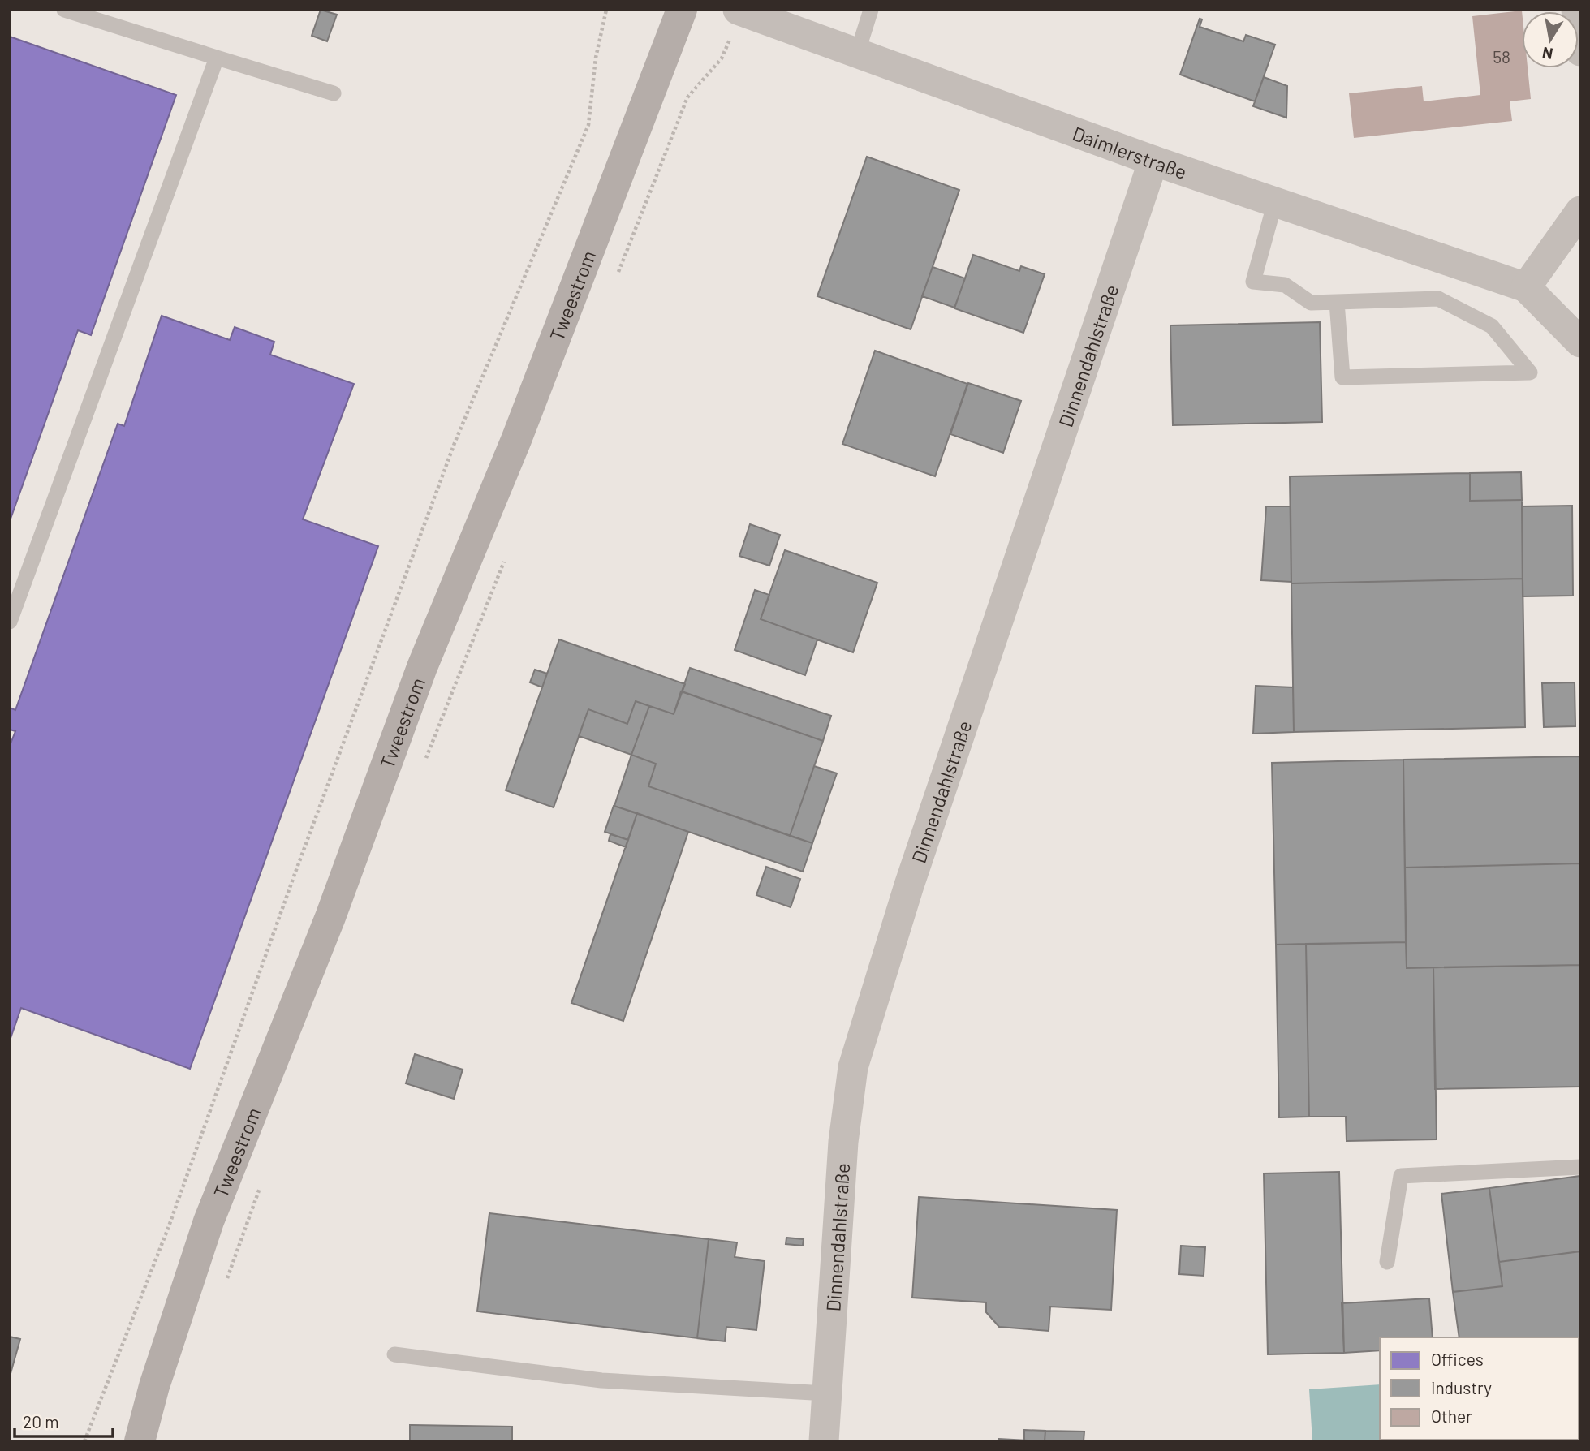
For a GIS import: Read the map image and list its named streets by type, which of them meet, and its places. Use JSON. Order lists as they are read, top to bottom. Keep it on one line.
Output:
{"streets":{"main road":["Tweestrom"],"street":["Daimlerstraße","Dinnendahlstraße"]},"crossings":[["Daimlerstraße","Dinnendahlstraße"]],"house_numbers":["58"],"legend":["Offices","Industry","Other"],"scale_bar":"20 m","north":"bottom"}
